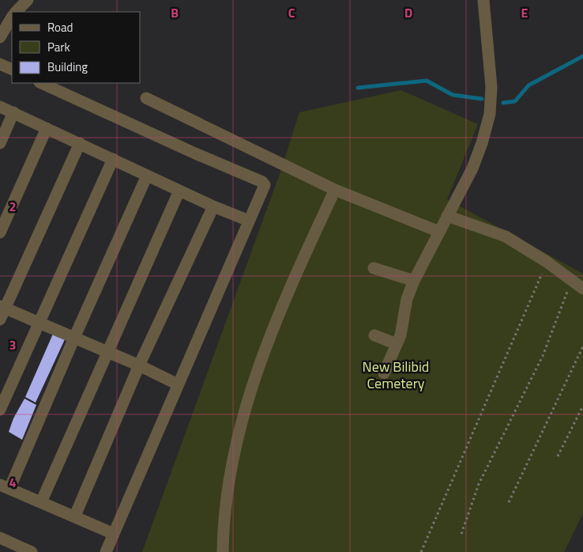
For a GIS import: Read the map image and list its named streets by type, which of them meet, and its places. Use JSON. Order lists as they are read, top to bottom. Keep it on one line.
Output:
{"parks":["New Bilibid Cemetery"],"legend":["Road","Park","Building"],"grid":{"columns":["B","C","D","E"],"rows":["2","3","4"]}}
